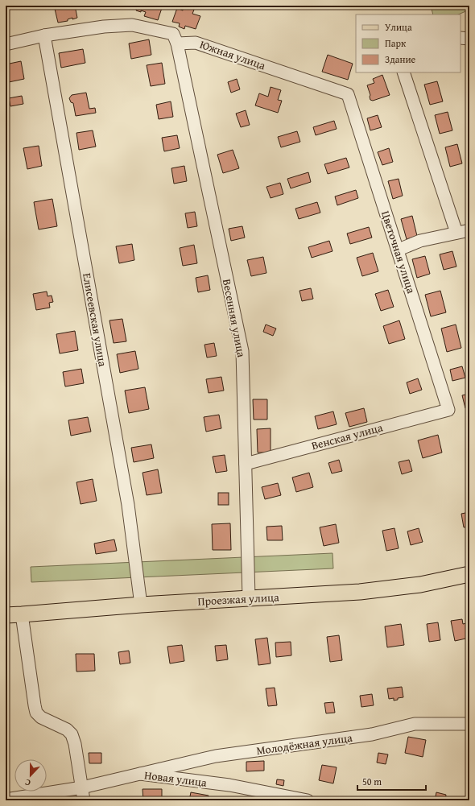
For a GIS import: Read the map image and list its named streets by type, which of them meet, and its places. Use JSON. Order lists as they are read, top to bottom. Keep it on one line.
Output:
{"streets":{"main road":["Проезжая улица"],"street":["Южная улица","Цветочная улица","Весенняя улица","Елисеевская улица","Венская улица","Молодёжная улица","Новая улица"]},"crossings":[["Южная улица","Цветочная улица"],["Южная улица","Весенняя улица"],["Цветочная улица","Венская улица"],["Весенняя улица","Венская улица"],["Весенняя улица","Проезжая улица"],["Елисеевская улица","Проезжая улица"],["Молодёжная улица","Новая улица"]],"legend":["Улица","Парк","Здание"],"scale_bar":"50 m","north":"bottom"}
